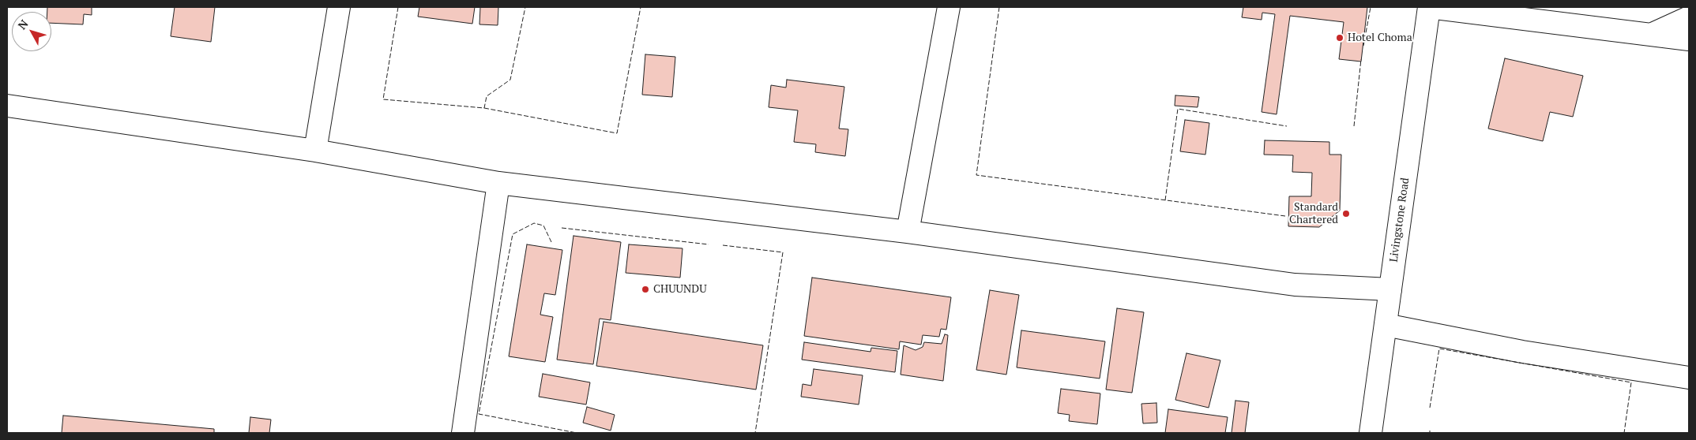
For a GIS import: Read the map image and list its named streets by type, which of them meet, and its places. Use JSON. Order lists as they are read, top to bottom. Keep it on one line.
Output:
{"streets":{"main road":["Livingstone Road"]},"places":["Hotel Choma","Standard Chartered","CHUUNDU"],"north":"top left"}
